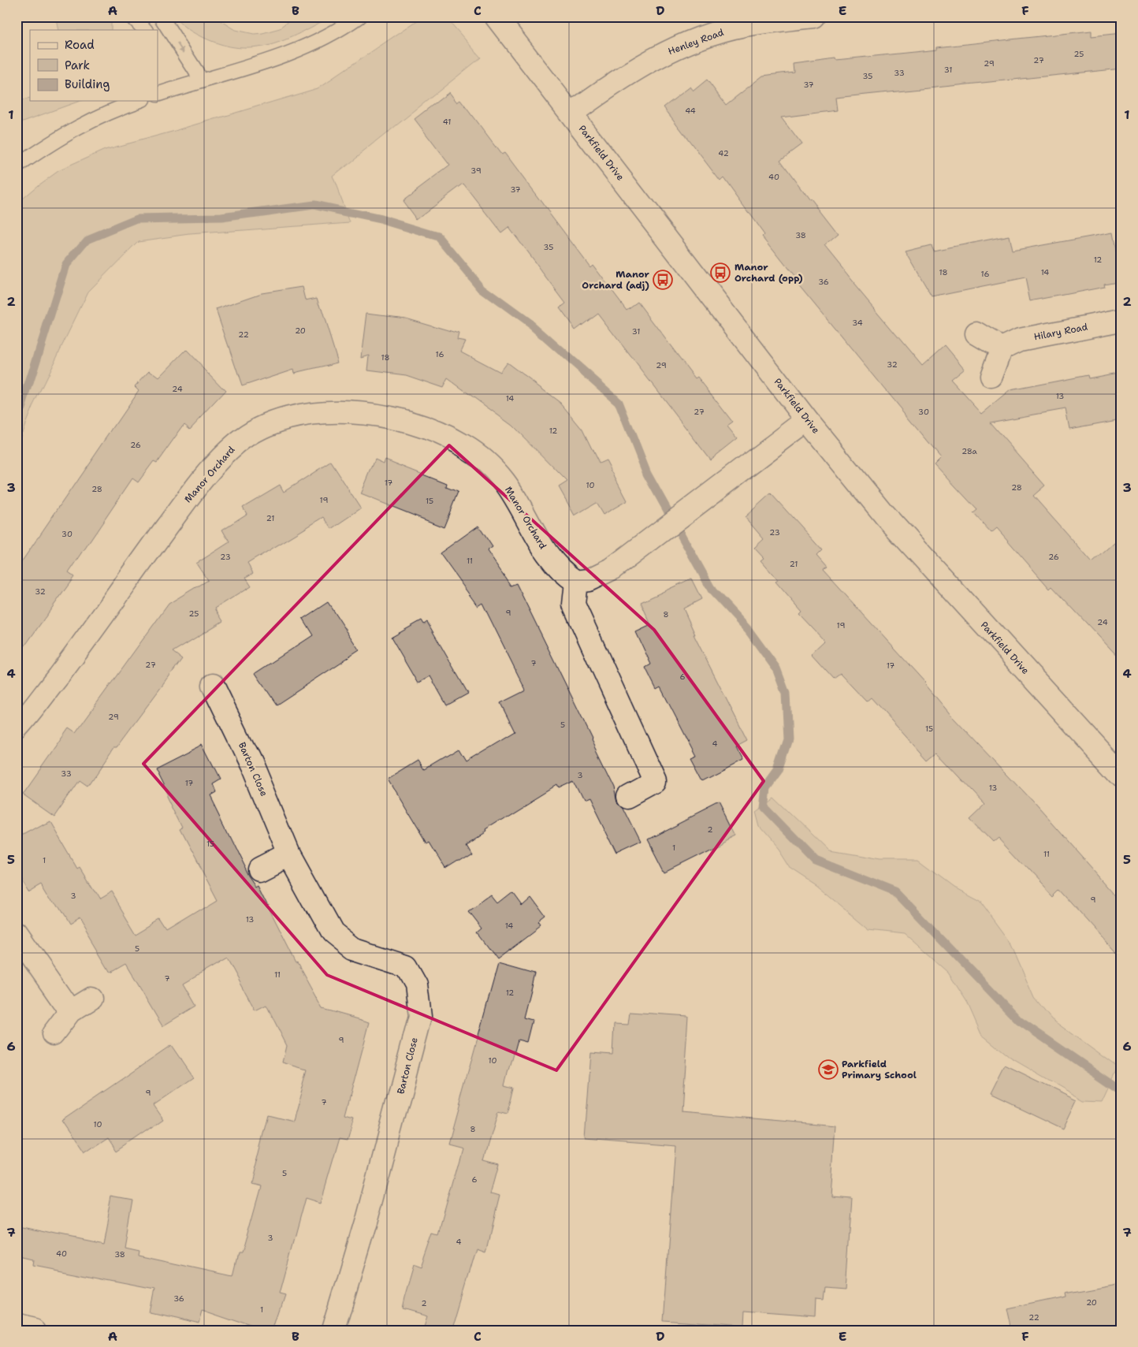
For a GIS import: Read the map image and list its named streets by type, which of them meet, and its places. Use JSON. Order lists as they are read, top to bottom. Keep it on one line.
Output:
{"streets":{"street":["Henley Road","Parkfield Drive","Hilary Road","Manor Orchard","Barton Close"]},"crossings":[["Henley Road","Parkfield Drive"]],"places":{"bus stop":["Manor Orchard (opp)","Manor Orchard (adj)"],"school or university":["Parkfield Primary School"]},"house_numbers":["25","27","29","31","33","35","37","44","41","42","39","40","37","38","35","12","18","14","16","36","34","20","31","22","16","18","32","29","24","13","14","27","30","12","26","28a","17","10","28","28","19","15","21","23","30","23","26","11","21","32","9","25","8","24","19","7","27","17","6","29","5","15","4","33","3","17","13","2","15","1","11","1","3","9","13","14","5","11","7","12","9","10","9","7","10","8","5","6","3","4","40","38","36","20","2","1","22"],"legend":["Road","Park","Building"],"grid":{"columns":["A","B","C","D","E","F"],"rows":["1","2","3","4","5","6","7"]}}
